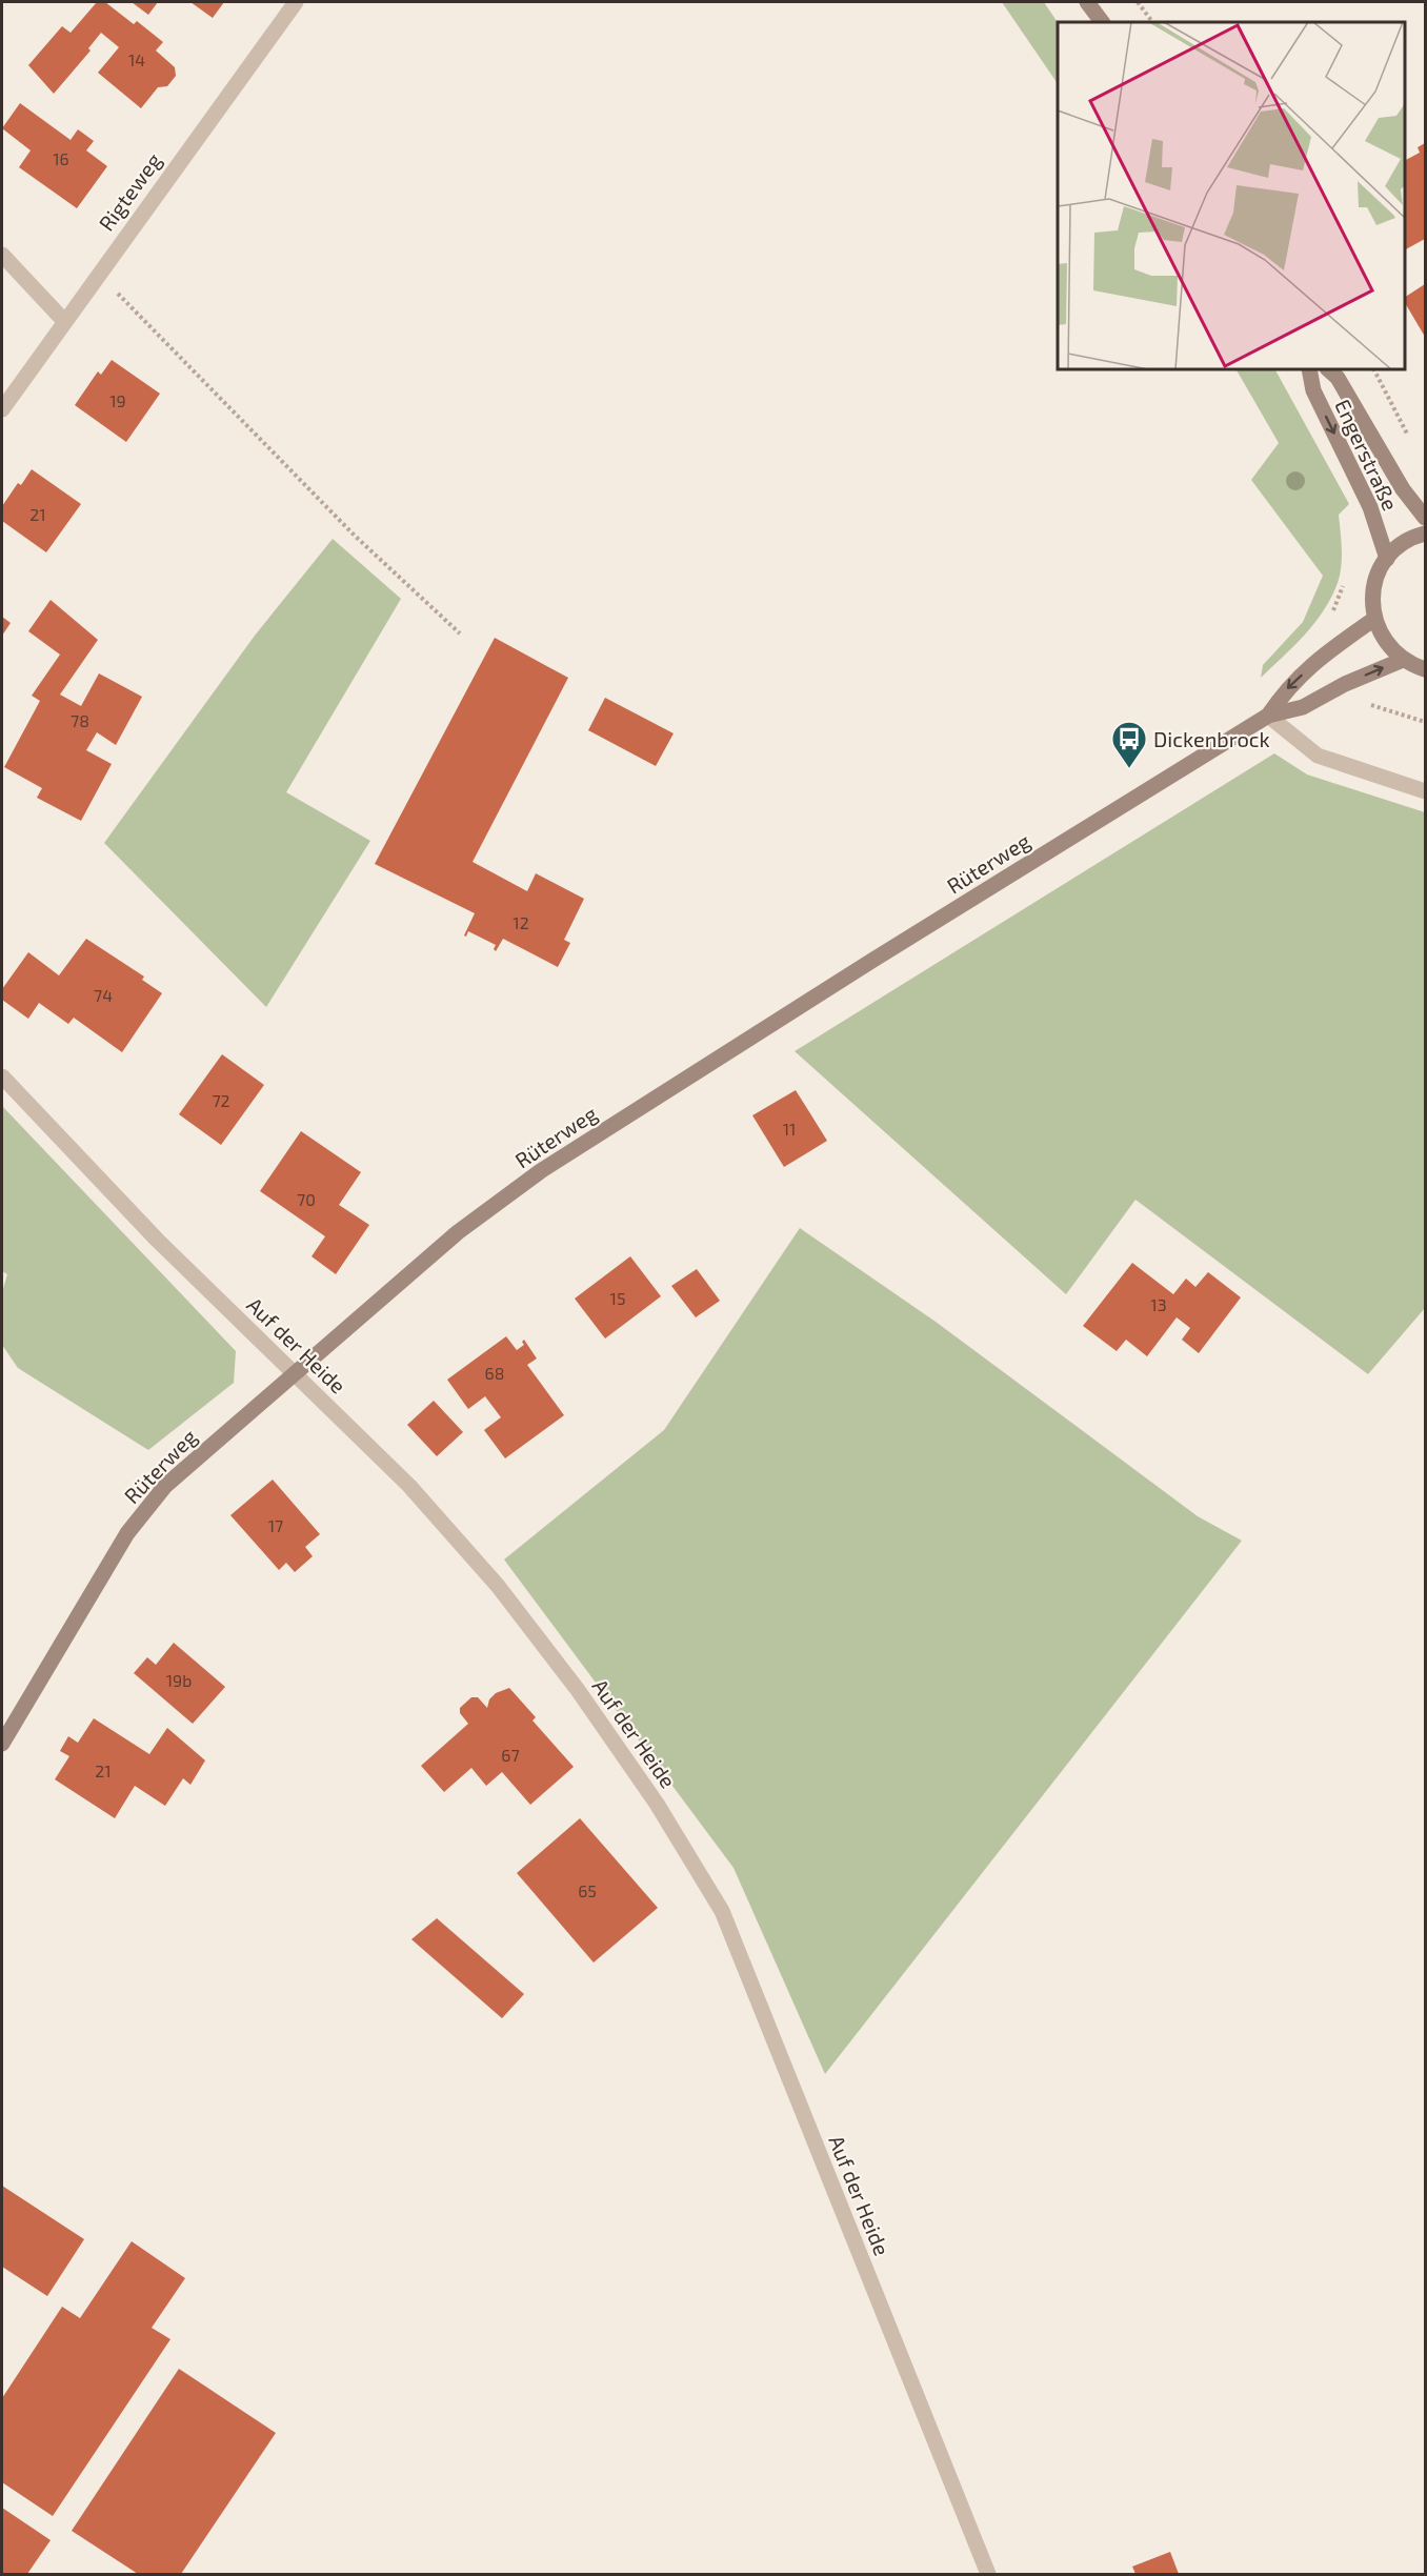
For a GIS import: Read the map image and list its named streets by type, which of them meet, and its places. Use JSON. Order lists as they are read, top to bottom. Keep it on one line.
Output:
{"streets":{"street":["Rigteweg","Engerstraße","Rüterweg","Auf der Heide"]},"crossings":[["Rüterweg","Auf der Heide"]],"places":{"bus stop":["Dickenbrock"]},"house_numbers":["14","16","19","21","78","12","74","72","11","70","15","13","68","17","19b","67","21","65"]}
